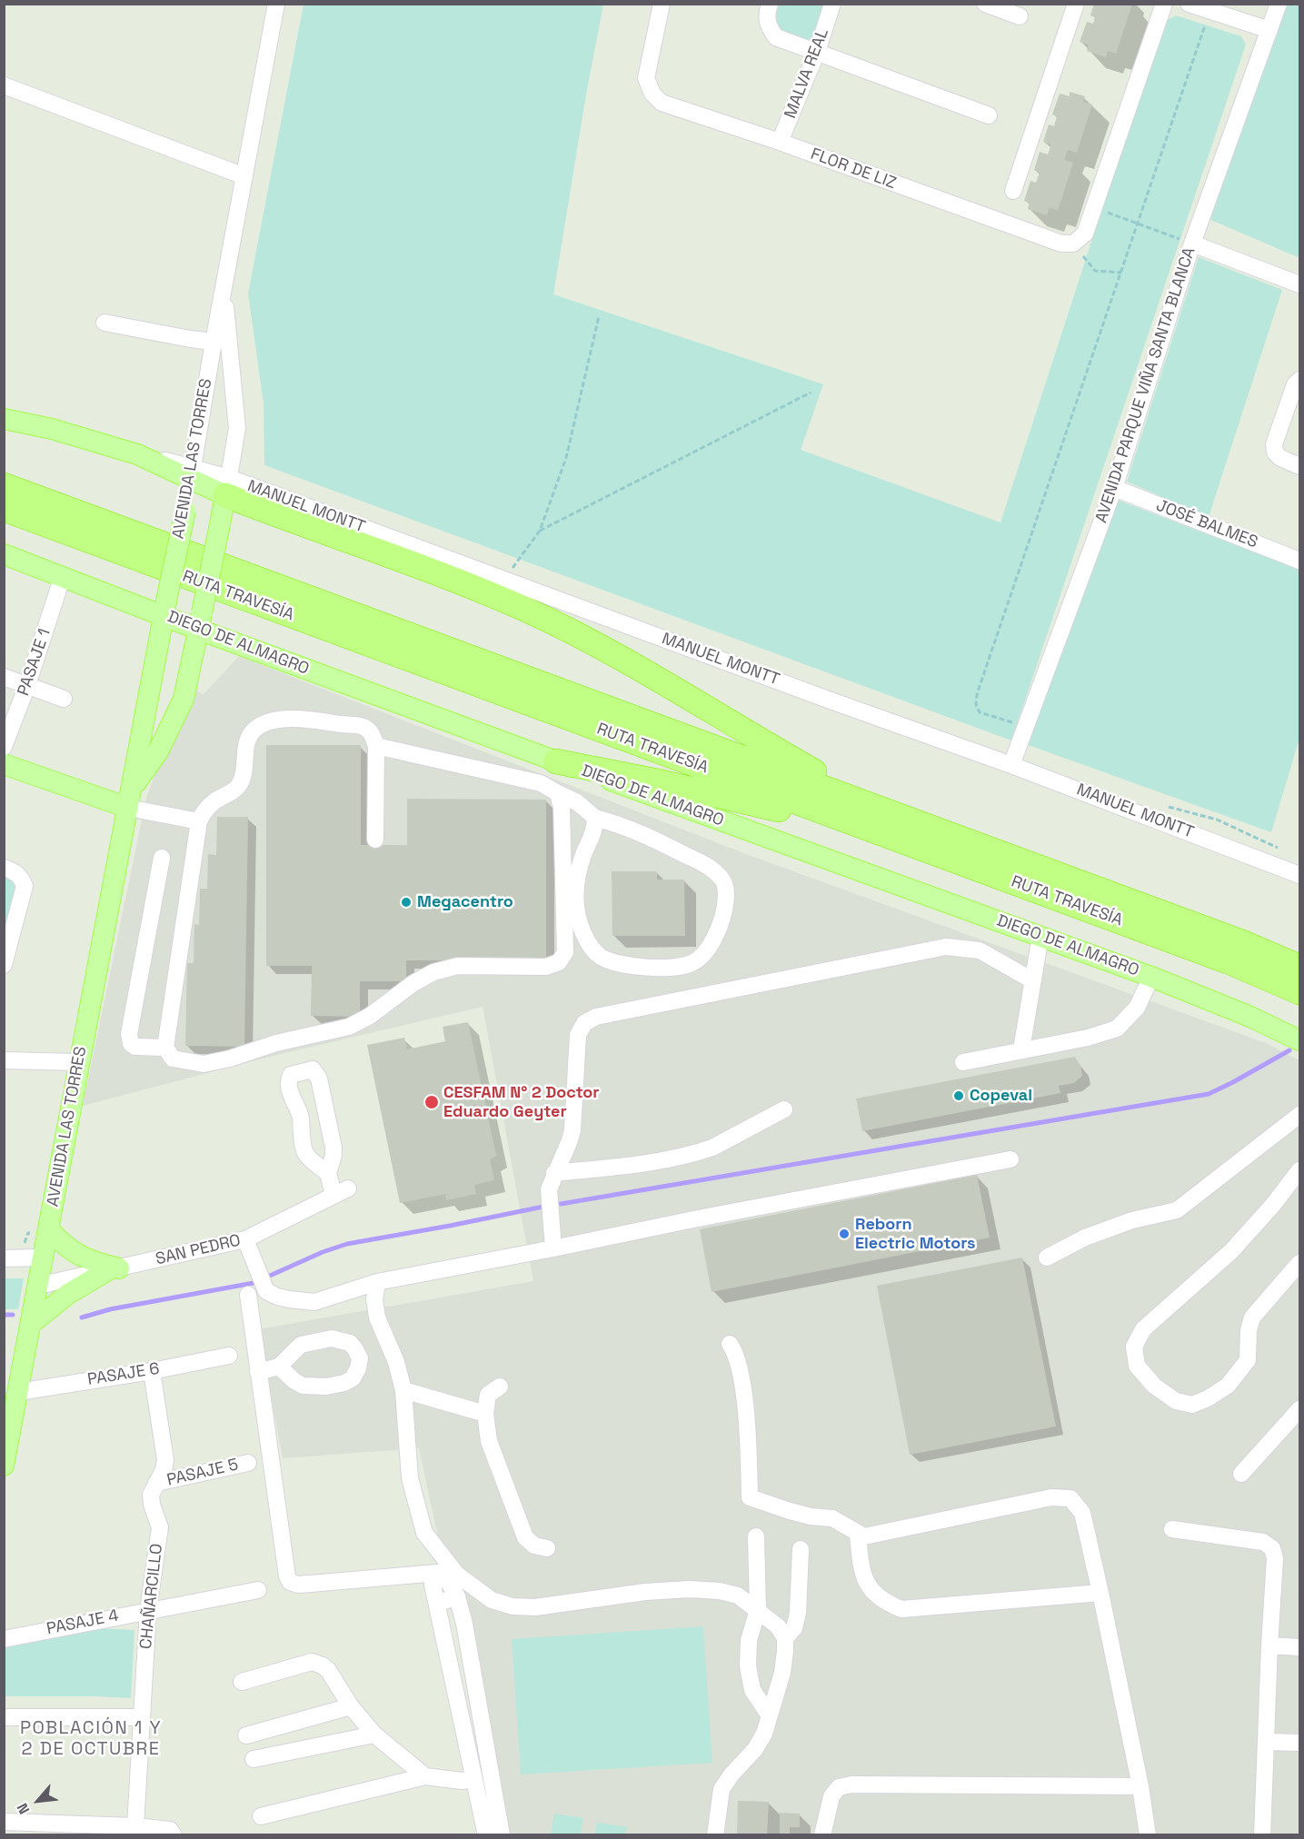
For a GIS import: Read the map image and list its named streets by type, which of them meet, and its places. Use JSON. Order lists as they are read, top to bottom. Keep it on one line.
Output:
{"streets":{"highway":["RUTA TRAVESÍA"],"main road":["AVENIDA LAS TORRES","MANUEL MONTT","DIEGO DE ALMAGRO"],"street":["MALVA REAL","FLOR DE LIZ","AVENIDA PARQUE VIÑA SANTA BLANCA","JOSÉ BALMES","PASAJE 1","SAN PEDRO","PASAJE 6","PASAJE 5","CHAÑARCILLO","PASAJE 4"]},"crossings":[["MALVA REAL","FLOR DE LIZ"],["AVENIDA PARQUE VIÑA SANTA BLANCA","MANUEL MONTT"],["AVENIDA PARQUE VIÑA SANTA BLANCA","JOSÉ BALMES"],["AVENIDA LAS TORRES","MANUEL MONTT"],["AVENIDA LAS TORRES","DIEGO DE ALMAGRO"],["AVENIDA LAS TORRES","SAN PEDRO"],["AVENIDA LAS TORRES","PASAJE 6"],["DIEGO DE ALMAGRO","PASAJE 1"],["PASAJE 6","CHAÑARCILLO"],["PASAJE 5","CHAÑARCILLO"],["CHAÑARCILLO","PASAJE 4"]],"districts":["POBLACIÓN 1 Y 2 DE OCTUBRE"],"places":["Megacentro","Copeval","CESFAM N° 2 Doctor Eduardo Geyter","Reborn Electric Motors"],"north":"bottom left"}
